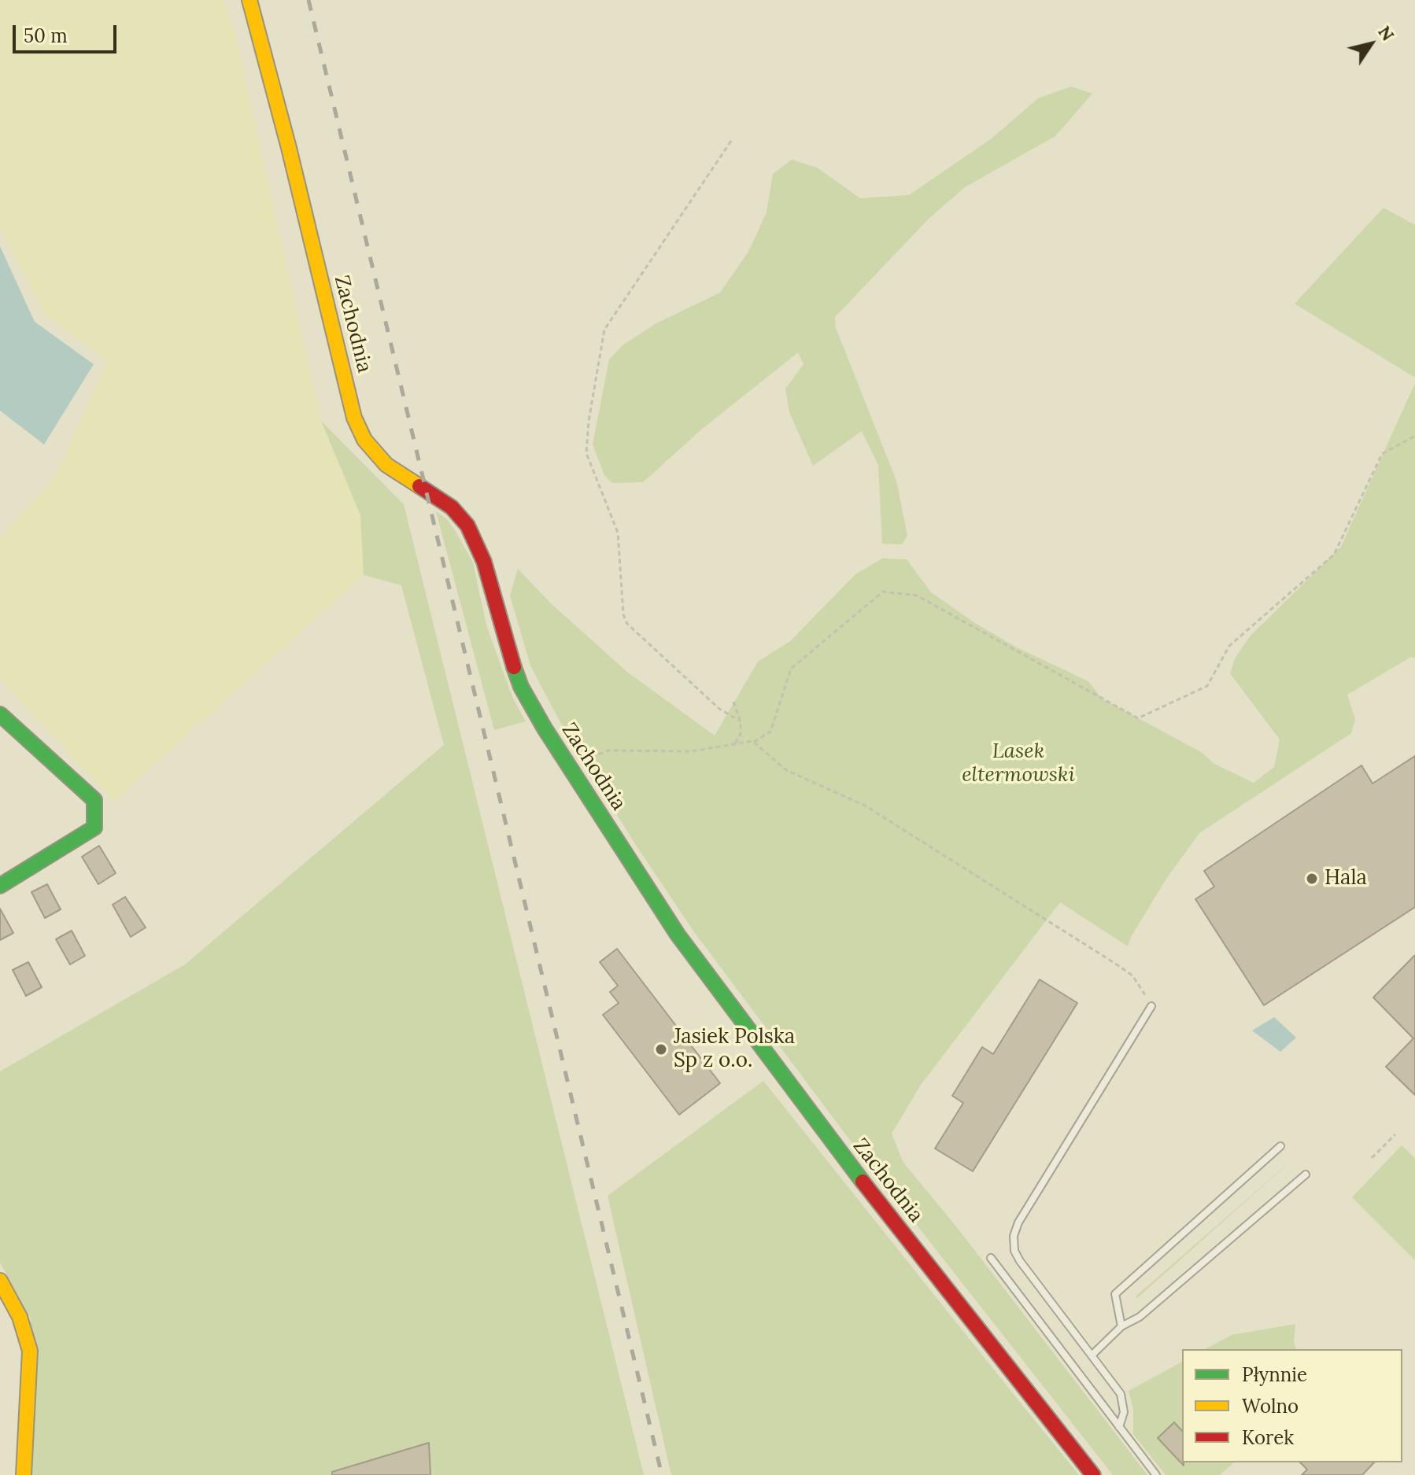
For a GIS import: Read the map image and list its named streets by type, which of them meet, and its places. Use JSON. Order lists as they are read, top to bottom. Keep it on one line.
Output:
{"streets":{"street":["Zachodnia"]},"parks":["Lasek eltermowski"],"places":["Hala","Jasiek Polska Sp z o.o."],"legend":["Płynnie","Wolno","Korek"],"scale_bar":"50 m","north":"top right"}
